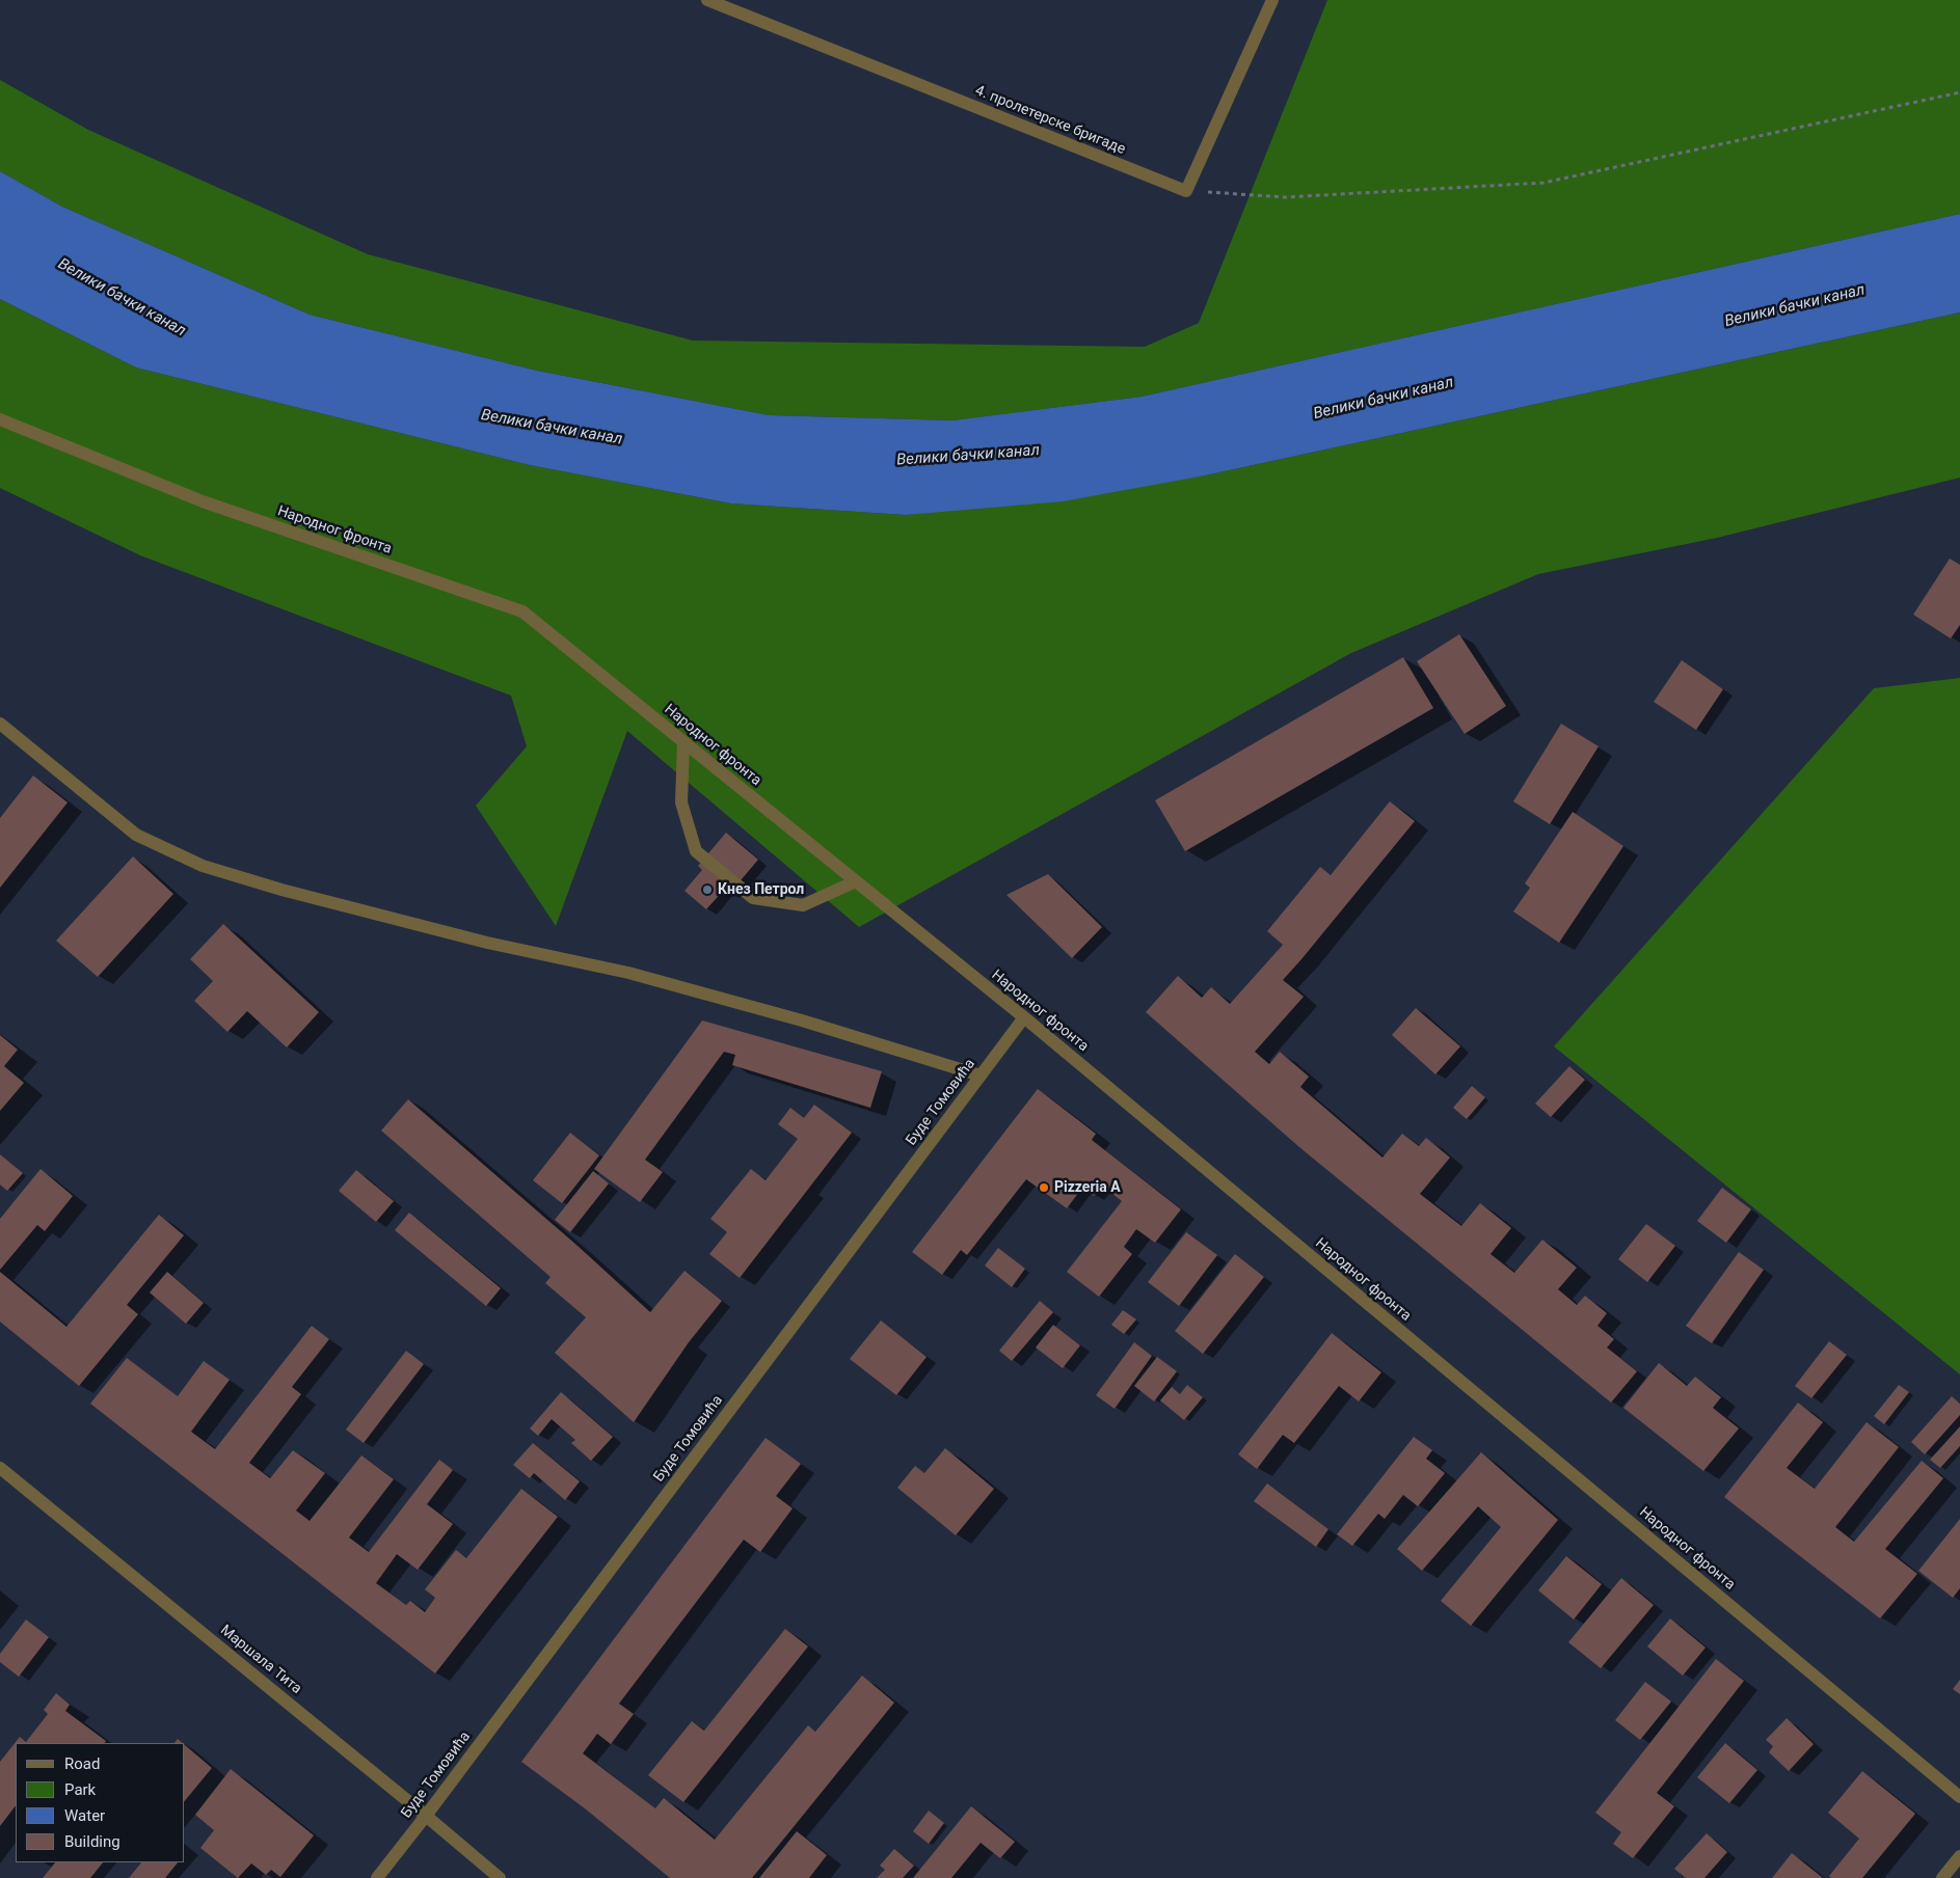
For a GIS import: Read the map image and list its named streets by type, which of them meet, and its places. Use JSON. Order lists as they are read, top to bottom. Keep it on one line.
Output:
{"streets":{"street":["4. пролетерске бригаде","Народног фронта","Буде Томовића","Маршала Тита"]},"crossings":[["Народног фронта","Буде Томовића"],["Буде Томовића","Маршала Тита"]],"water":["Велики бачки канал"],"places":["Кнез Петрол","Pizzeria A"],"legend":["Road","Park","Water","Building"]}
